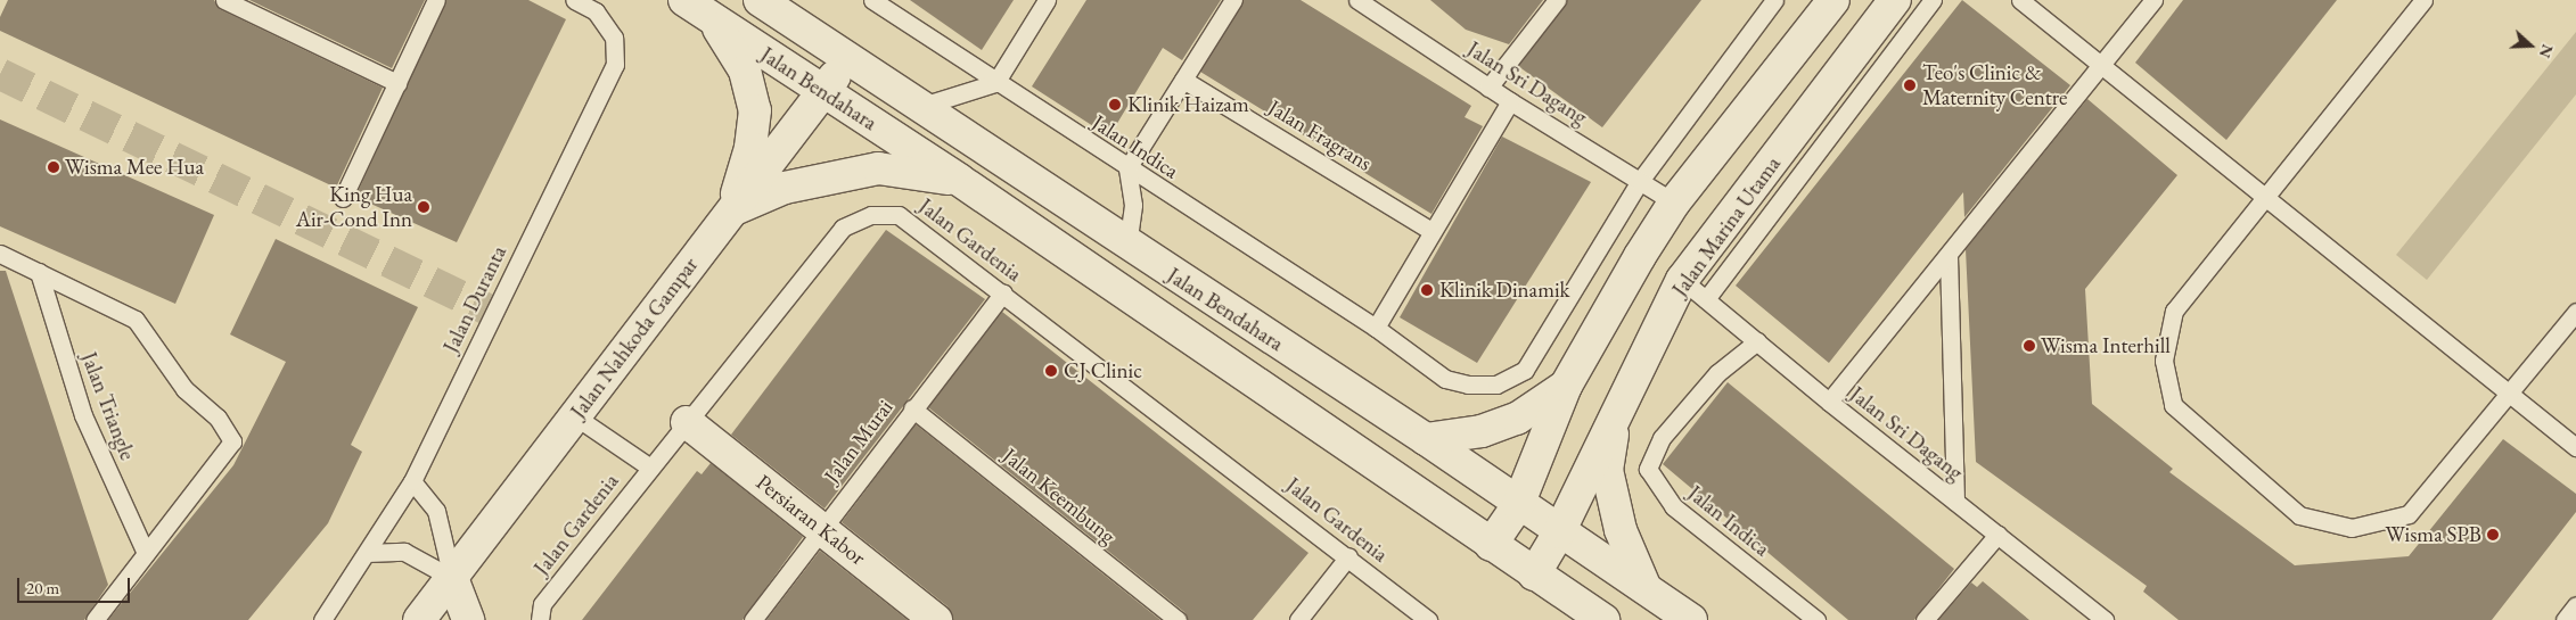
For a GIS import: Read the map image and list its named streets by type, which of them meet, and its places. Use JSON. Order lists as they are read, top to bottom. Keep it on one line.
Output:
{"streets":{"street":["Jalan Bendahara","Jalan Marina Utama","Jalan Nahkoda Gampar","Persiaran Kabor"],"lane":["Jalan Sri Dagang","Jalan Fragrans","Jalan Indica","Jalan Gardenia","Jalan Duranta","Jalan Triangle","Jalan Murai","Jalan Keembung"]},"crossings":[["Jalan Sri Dagang","Jalan Indica"],["Jalan Sri Dagang","Jalan Marina Utama"],["Jalan Bendahara","Jalan Marina Utama"],["Jalan Bendahara","Jalan Nahkoda Gampar"],["Jalan Gardenia","Jalan Murai"],["Jalan Gardenia","Persiaran Kabor"],["Jalan Murai","Jalan Keembung"],["Jalan Murai","Persiaran Kabor"]],"places":["Teo's Clinic & Maternity Centre","Klinik Haizam","Wisma Mee Hua","King Hua Air-Cond Inn","Klinik Dinamik","Wisma Interhill","CJ Clinic","Wisma SPB"],"scale_bar":"20 m","north":"right"}
